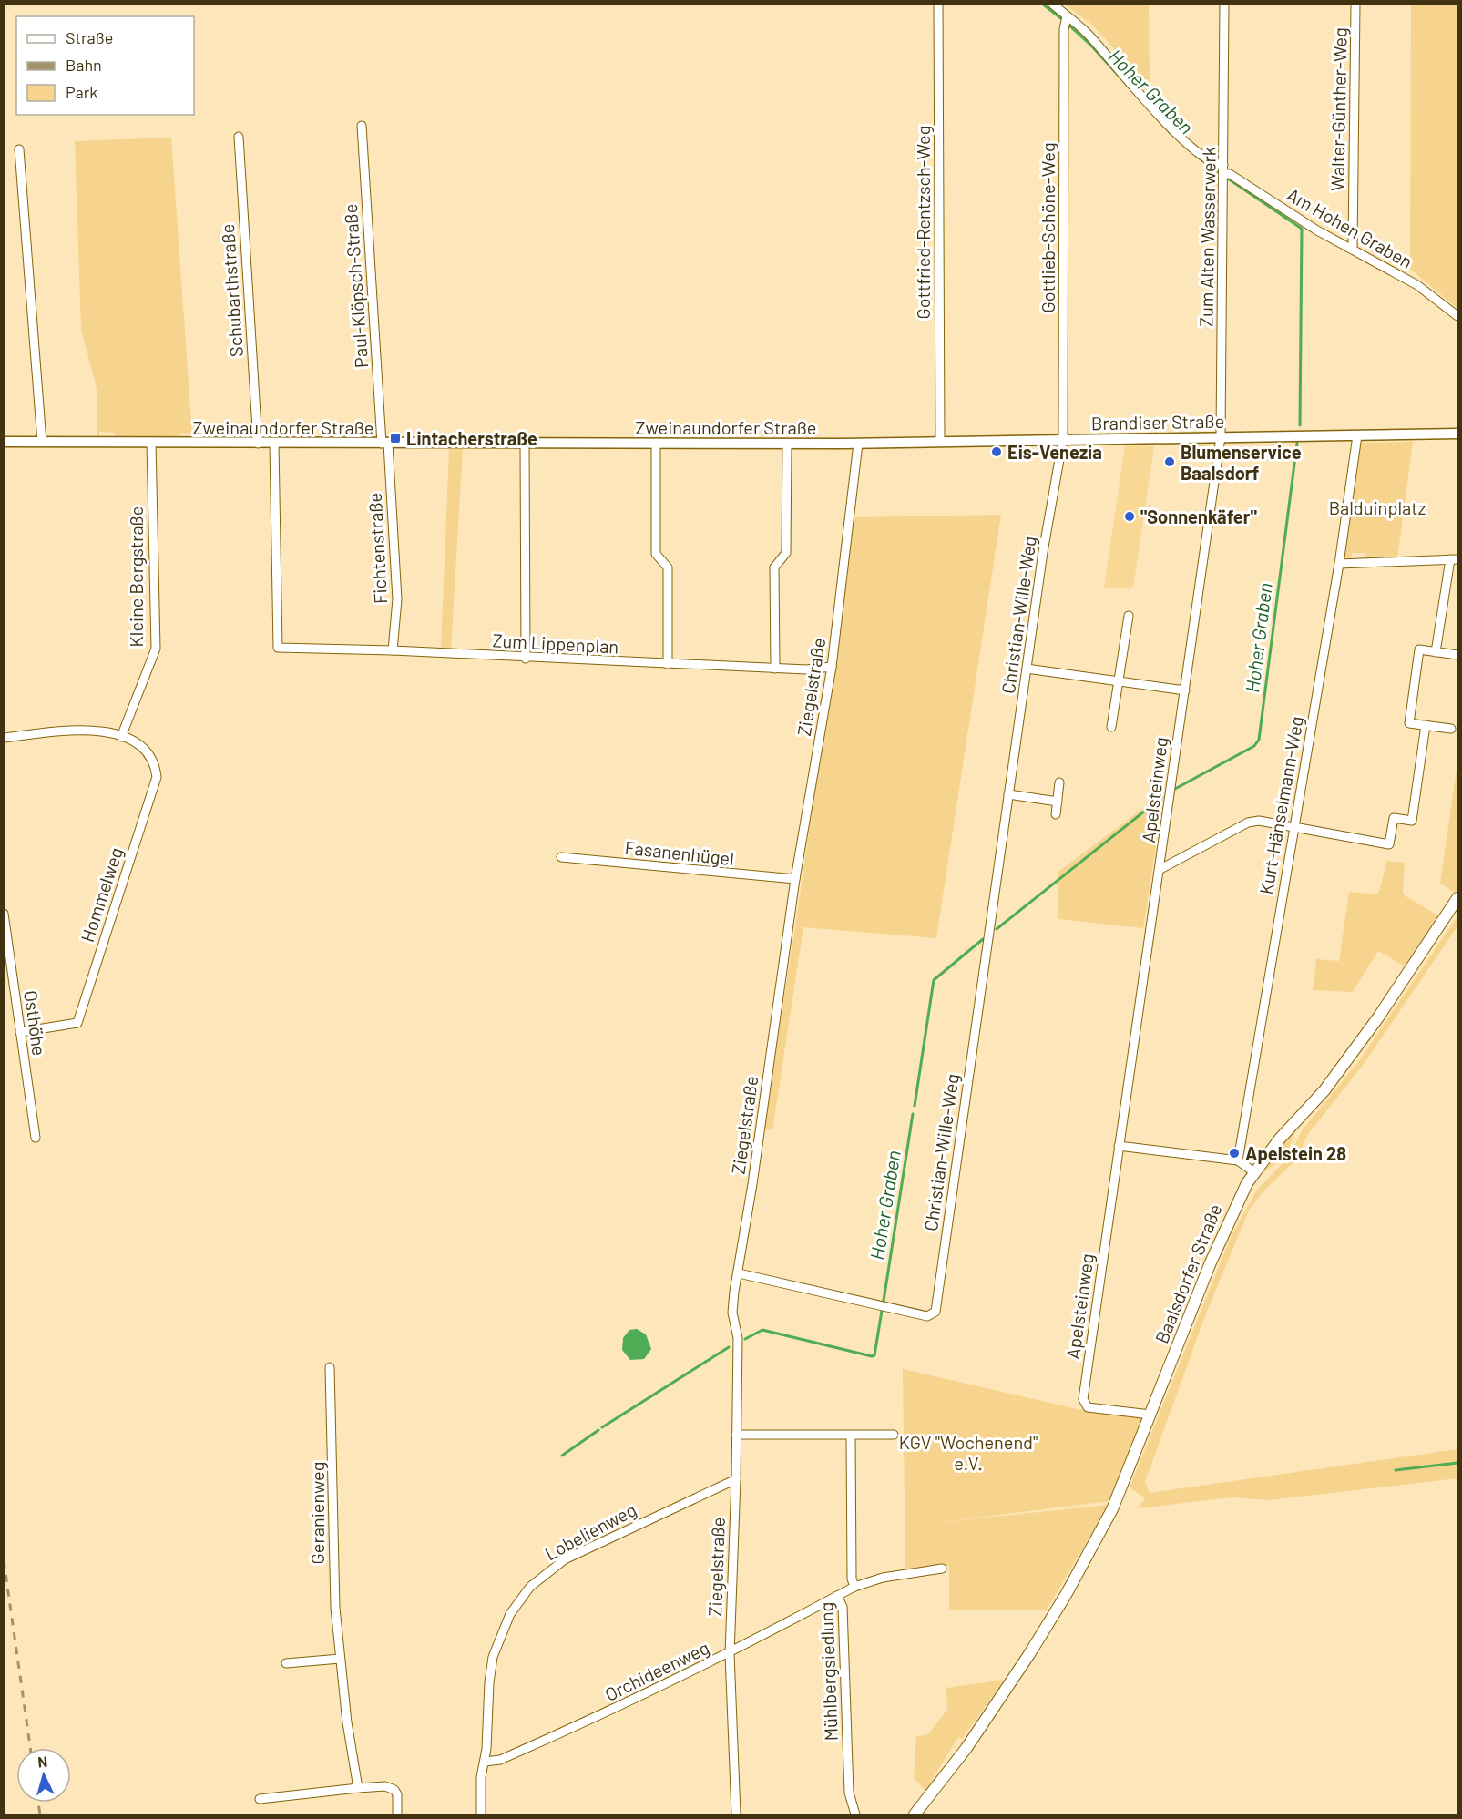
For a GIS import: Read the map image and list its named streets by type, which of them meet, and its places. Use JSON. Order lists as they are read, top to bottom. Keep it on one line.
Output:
{"streets":{"main road":["Baalsdorfer Straße"],"street":["Walter-Günther-Weg","Gottfried-Rentzsch-Weg","Gottlieb-Schöne-Weg","Am Hohen Graben","Zum Alten Wasserwerk","Paul-Klöpsch-Straße","Schubarthstraße","Brandiser Straße","Zweinaundorfer Straße","Fichtenstraße","Kleine Bergstraße","Christian-Wille-Weg","Zum Lippenplan","Ziegelstraße","Apelsteinweg","Kurt-Hänselmann-Weg","Fasanenhügel","Hommelweg","Osthöhe","Geranienweg","Lobelienweg","Orchideenweg","Mühlbergsiedlung"]},"crossings":[["Walter-Günther-Weg","Am Hohen Graben"],["Gottfried-Rentzsch-Weg","Brandiser Straße"],["Gottlieb-Schöne-Weg","Am Hohen Graben"],["Gottlieb-Schöne-Weg","Brandiser Straße"],["Gottlieb-Schöne-Weg","Christian-Wille-Weg"],["Am Hohen Graben","Zum Alten Wasserwerk"],["Zum Alten Wasserwerk","Brandiser Straße"],["Zum Alten Wasserwerk","Apelsteinweg"],["Paul-Klöpsch-Straße","Zweinaundorfer Straße"],["Paul-Klöpsch-Straße","Fichtenstraße"],["Schubarthstraße","Zweinaundorfer Straße"],["Brandiser Straße","Zweinaundorfer Straße"],["Brandiser Straße","Christian-Wille-Weg"],["Brandiser Straße","Ziegelstraße"],["Brandiser Straße","Apelsteinweg"],["Brandiser Straße","Kurt-Hänselmann-Weg"],["Zweinaundorfer Straße","Fichtenstraße"],["Zweinaundorfer Straße","Kleine Bergstraße"],["Zweinaundorfer Straße","Zum Lippenplan"],["Zweinaundorfer Straße","Ziegelstraße"],["Fichtenstraße","Zum Lippenplan"],["Kleine Bergstraße","Hommelweg"],["Christian-Wille-Weg","Ziegelstraße"],["Zum Lippenplan","Ziegelstraße"],["Ziegelstraße","Fasanenhügel"],["Ziegelstraße","Lobelienweg"],["Ziegelstraße","Orchideenweg"],["Apelsteinweg","Baalsdorfer Straße"],["Hommelweg","Osthöhe"],["Lobelienweg","Orchideenweg"],["Orchideenweg","Mühlbergsiedlung"]],"water":["Hoher Graben"],"parks":["Balduinplatz","KGV \"Wochenend\" e.V."],"places":{"transit":["Lintacherstraße"],"other":["Eis-Venezia","Blumenservice Baalsdorf","\"Sonnenkäfer\"","Apelstein 28"]},"legend":["Straße","Bahn","Park"],"north":"top"}
